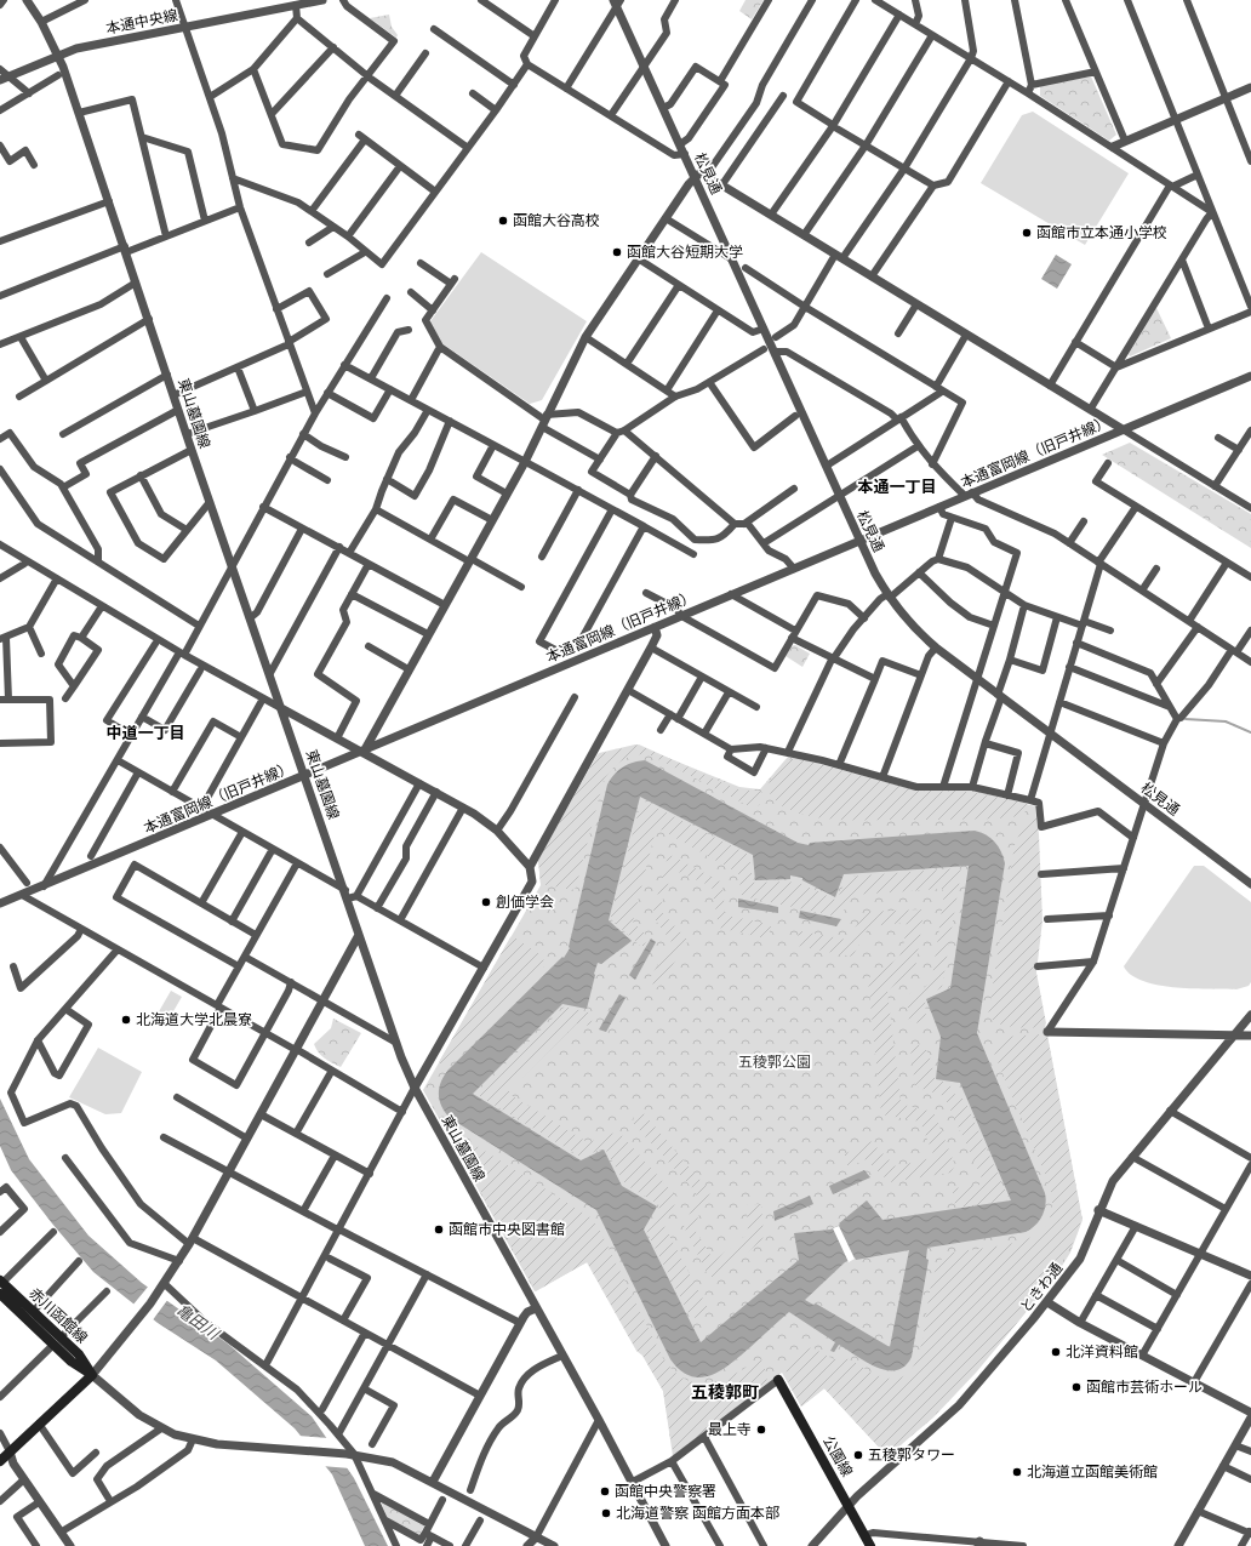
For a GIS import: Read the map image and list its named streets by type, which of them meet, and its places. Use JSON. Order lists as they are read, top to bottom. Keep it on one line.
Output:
{"streets":{"main road":["赤川函館線","公園線"],"street":["本通中央線","松見通","東山墓園線","本通富岡線（旧戸井線）","ときわ通"]},"crossings":[["本通中央線","東山墓園線"],["松見通","本通富岡線（旧戸井線）"],["東山墓園線","本通富岡線（旧戸井線）"],["ときわ通","公園線"]],"districts":["本通一丁目","中道一丁目","五稜郭町"],"water":["亀田川"],"parks":["五稜郭公園"],"places":["函館大谷高校","函館市立本通小学校","函館大谷短期大学","創価学会","北海道大学北晨寮","函館市中央図書館","北洋資料館","函館市芸術ホール","最上寺","五稜郭タワー","北海道立函館美術館","函館中央警察署","北海道警察 函館方面本部"]}
